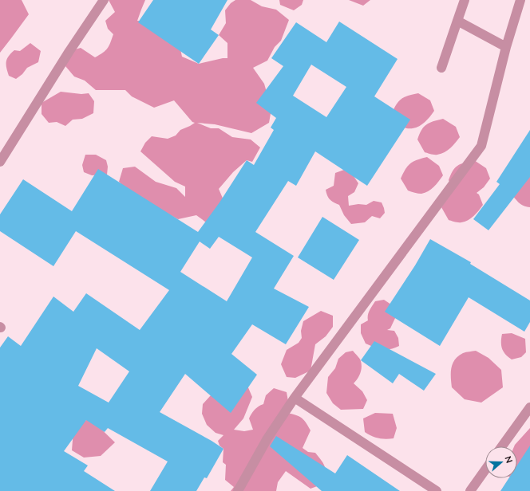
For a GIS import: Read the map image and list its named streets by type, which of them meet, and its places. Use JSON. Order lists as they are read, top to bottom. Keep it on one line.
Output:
{"north":"right"}
